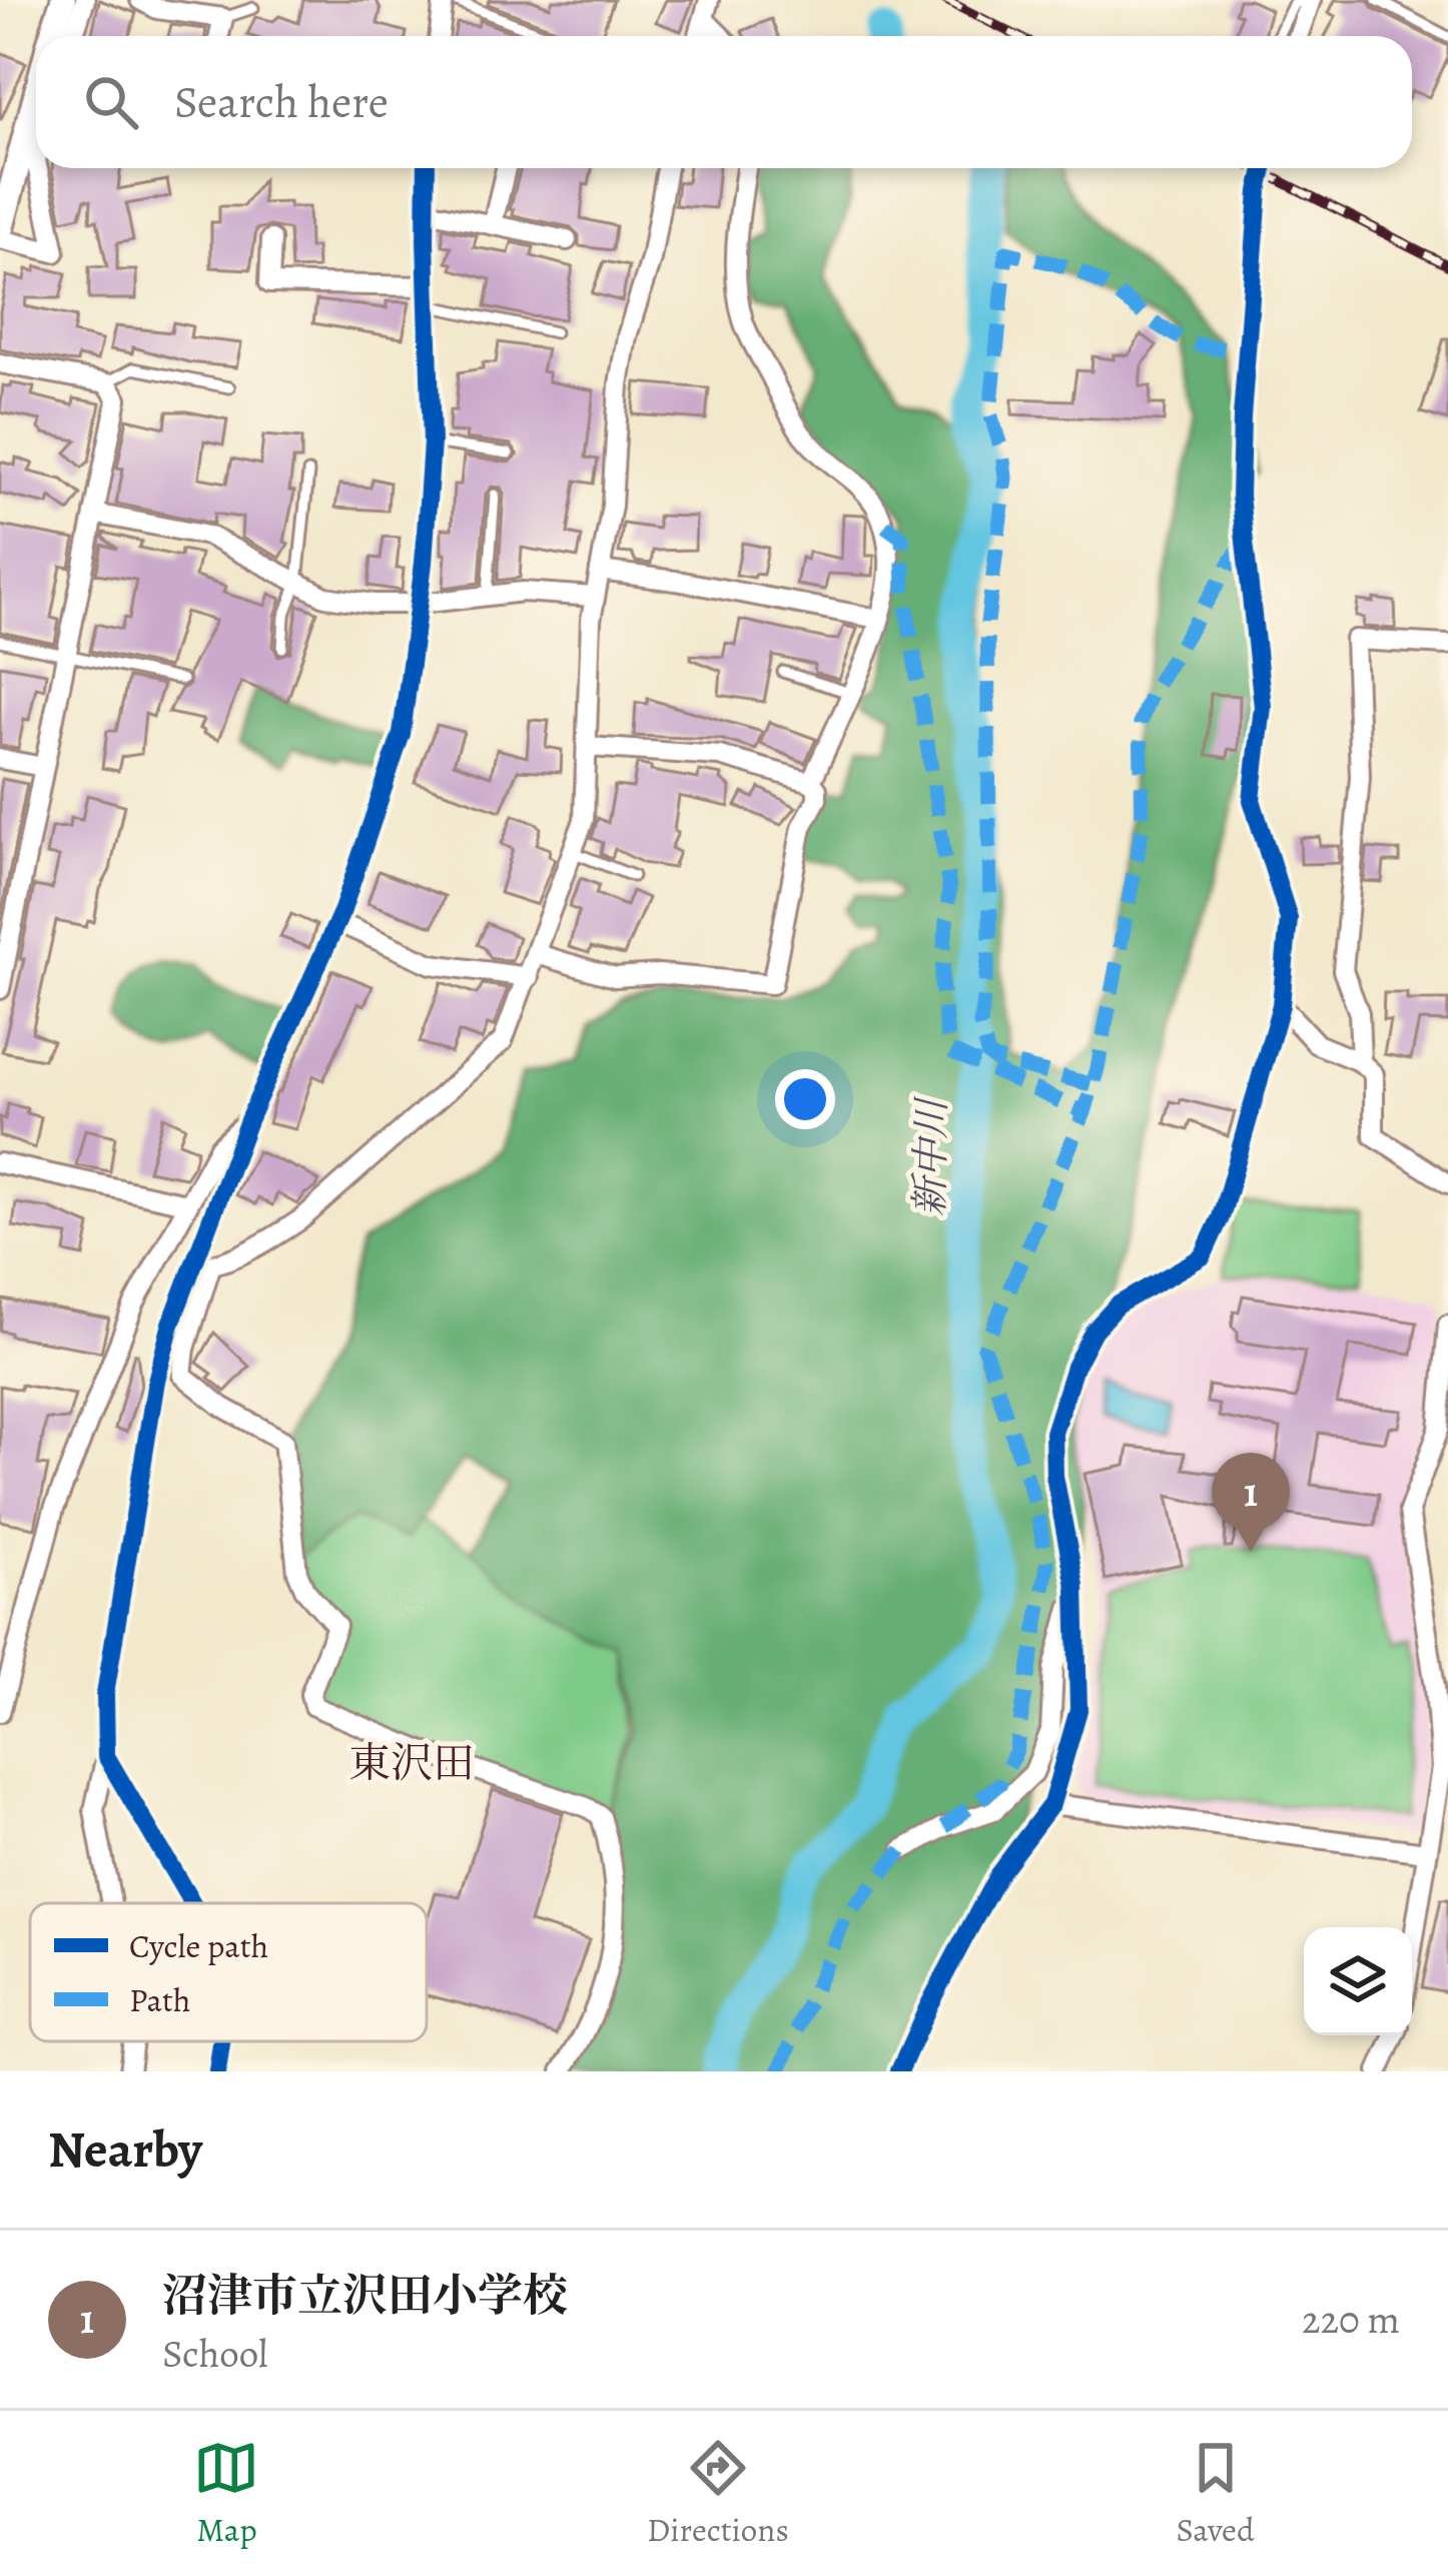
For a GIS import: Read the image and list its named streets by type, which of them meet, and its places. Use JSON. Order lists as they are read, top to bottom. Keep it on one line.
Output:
{"districts":["東沢田"],"water":["新中川"],"legend":["Cycle path","Path"],"page":{"search":"Search here","pins":"1","heading":"Nearby","list":[{"mark":"1","name":"沼津市立沢田小学校","note":"School","value":"220 m"}],"nav":["Map","Directions","Saved"]}}
